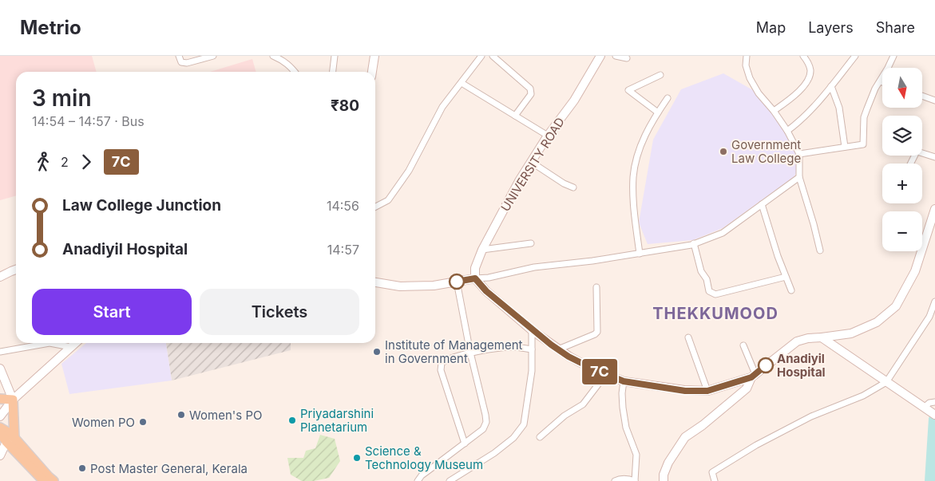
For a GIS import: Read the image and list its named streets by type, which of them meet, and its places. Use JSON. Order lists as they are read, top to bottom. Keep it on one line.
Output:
{"streets":{"main road":["UNIVERSITY ROAD"]},"districts":["THEKKUMOOD"],"places":["Government Law College","Institute of Management in Government","Anadiyil Hospital","Women's PO","Priyadarshini Planetarium","Women PO","Science & Technology Museum","Post Master General, Kerala"],"lines":["bus line 7C"],"north":"bottom","page":{"header":"Metrio","nav":["Map","Layers","Share"],"on_map":"7C","map_buttons":["+","−"],"heading":["3 min","14:54 – 14:57 · Bus","₹80"],"legs":["2","7C"],"list":[{"name":"Law College Junction","value":"14:56"},{"name":"Anadiyil Hospital","value":"14:57"}],"buttons":["Start","Tickets"]}}
